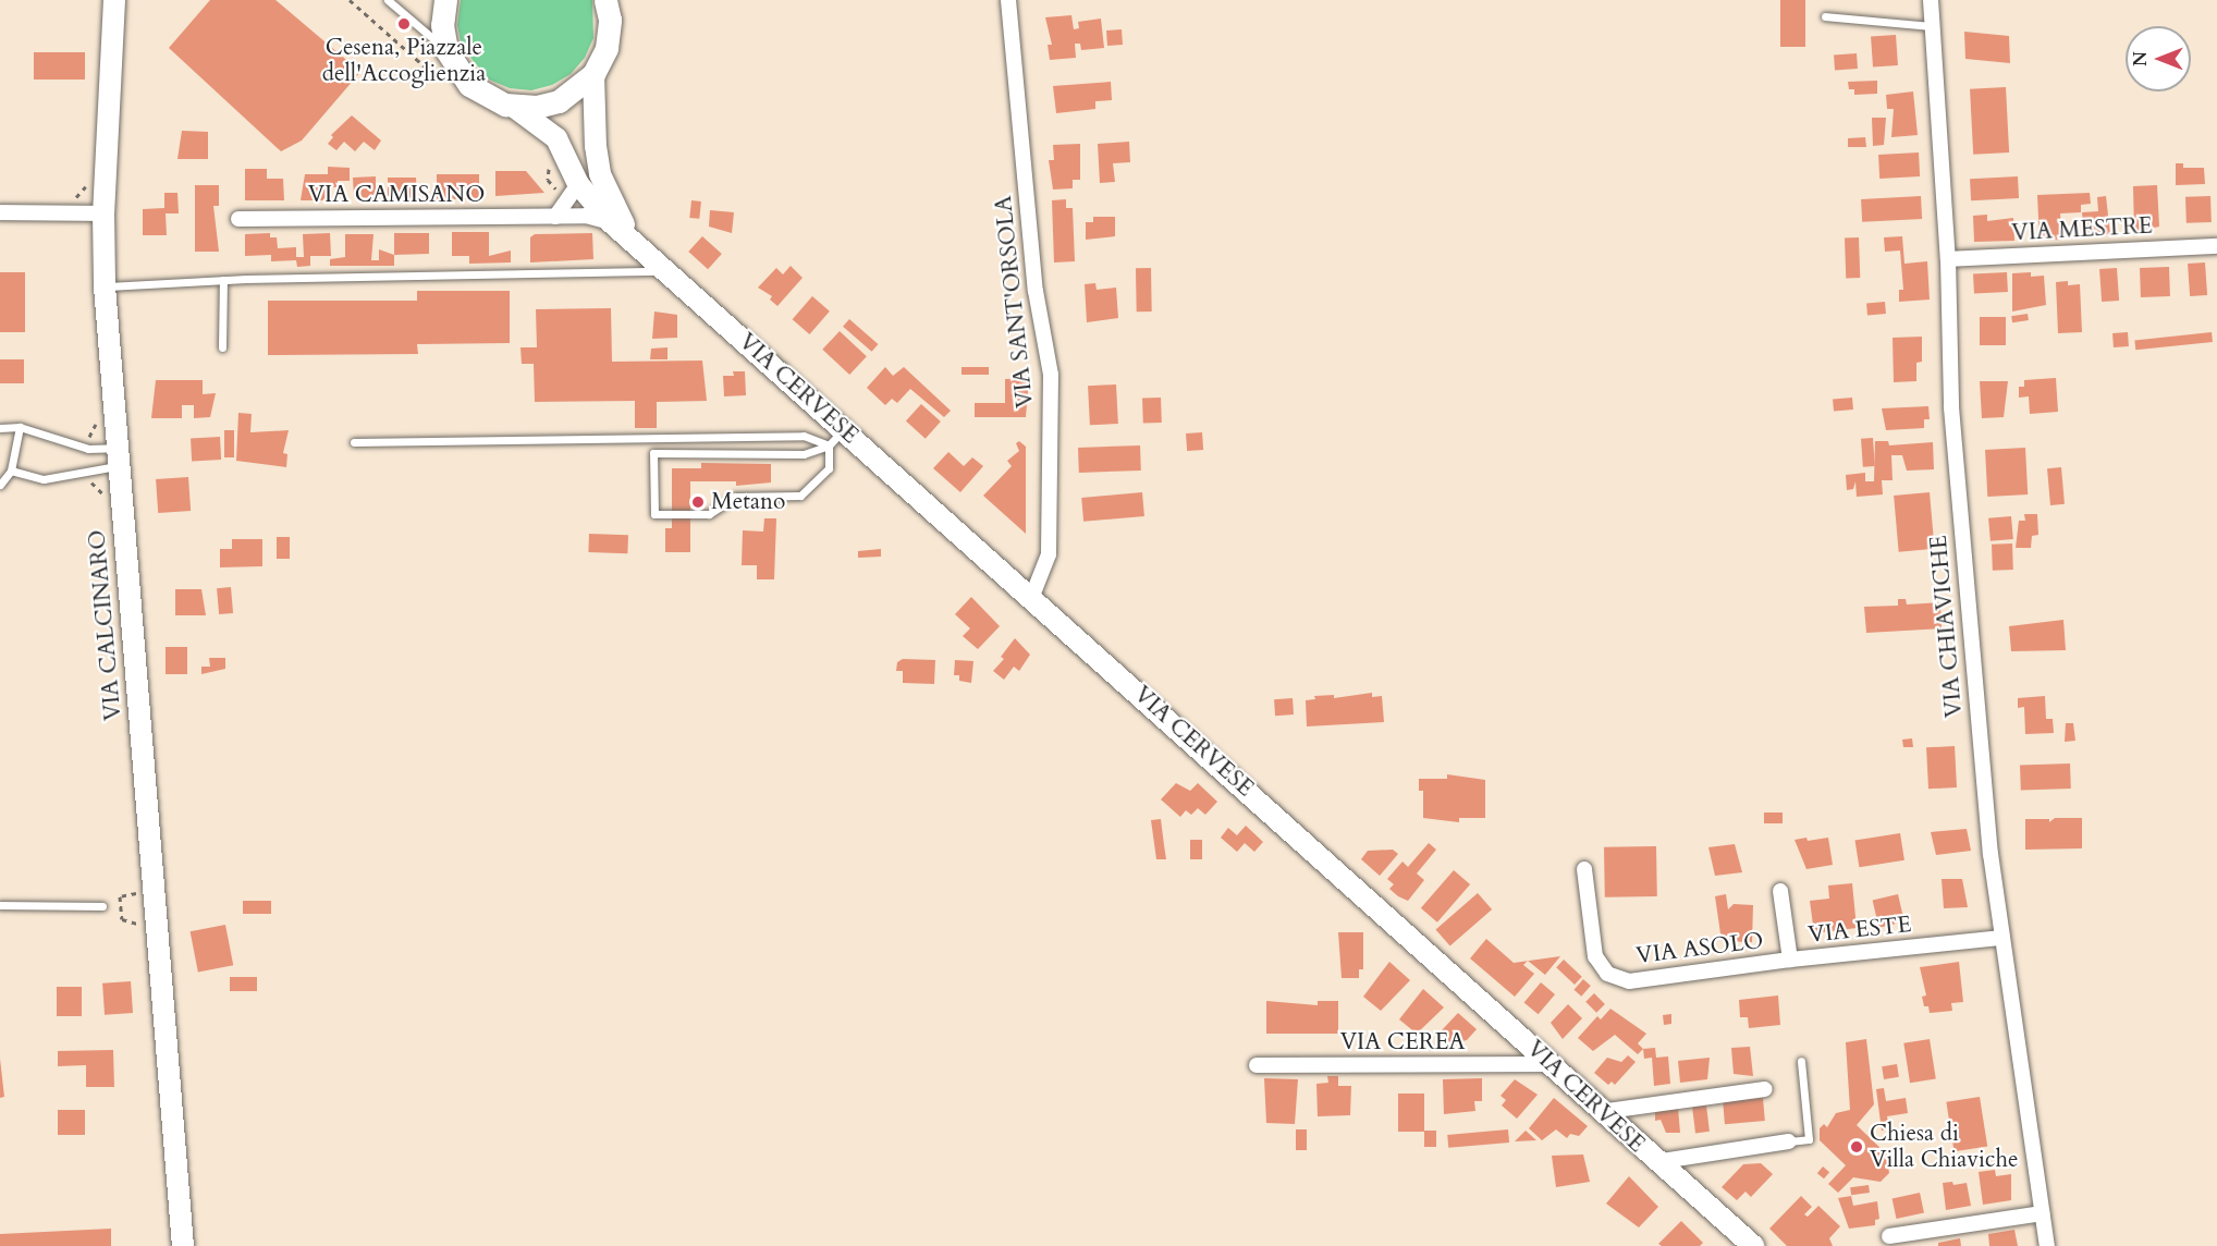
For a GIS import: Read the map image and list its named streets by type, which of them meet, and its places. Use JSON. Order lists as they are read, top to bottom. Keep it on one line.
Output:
{"streets":{"main road":["VIA CERVESE","VIA CALCINARO"],"street":["VIA CAMISANO","VIA MESTRE","VIA SANT'ORSOLA","VIA CHIAVICHE","VIA ESTE","VIA ASOLO","VIA CEREA"]},"crossings":[["VIA CAMISANO","VIA CERVESE"],["VIA MESTRE","VIA CHIAVICHE"],["VIA SANT'ORSOLA","VIA CERVESE"],["VIA CERVESE","VIA CEREA"],["VIA CHIAVICHE","VIA ESTE"],["VIA ESTE","VIA ASOLO"]],"places":["Cesena, Piazzale dell'Accoglienzia","Metano","Chiesa di Villa Chiaviche"],"north":"left"}
